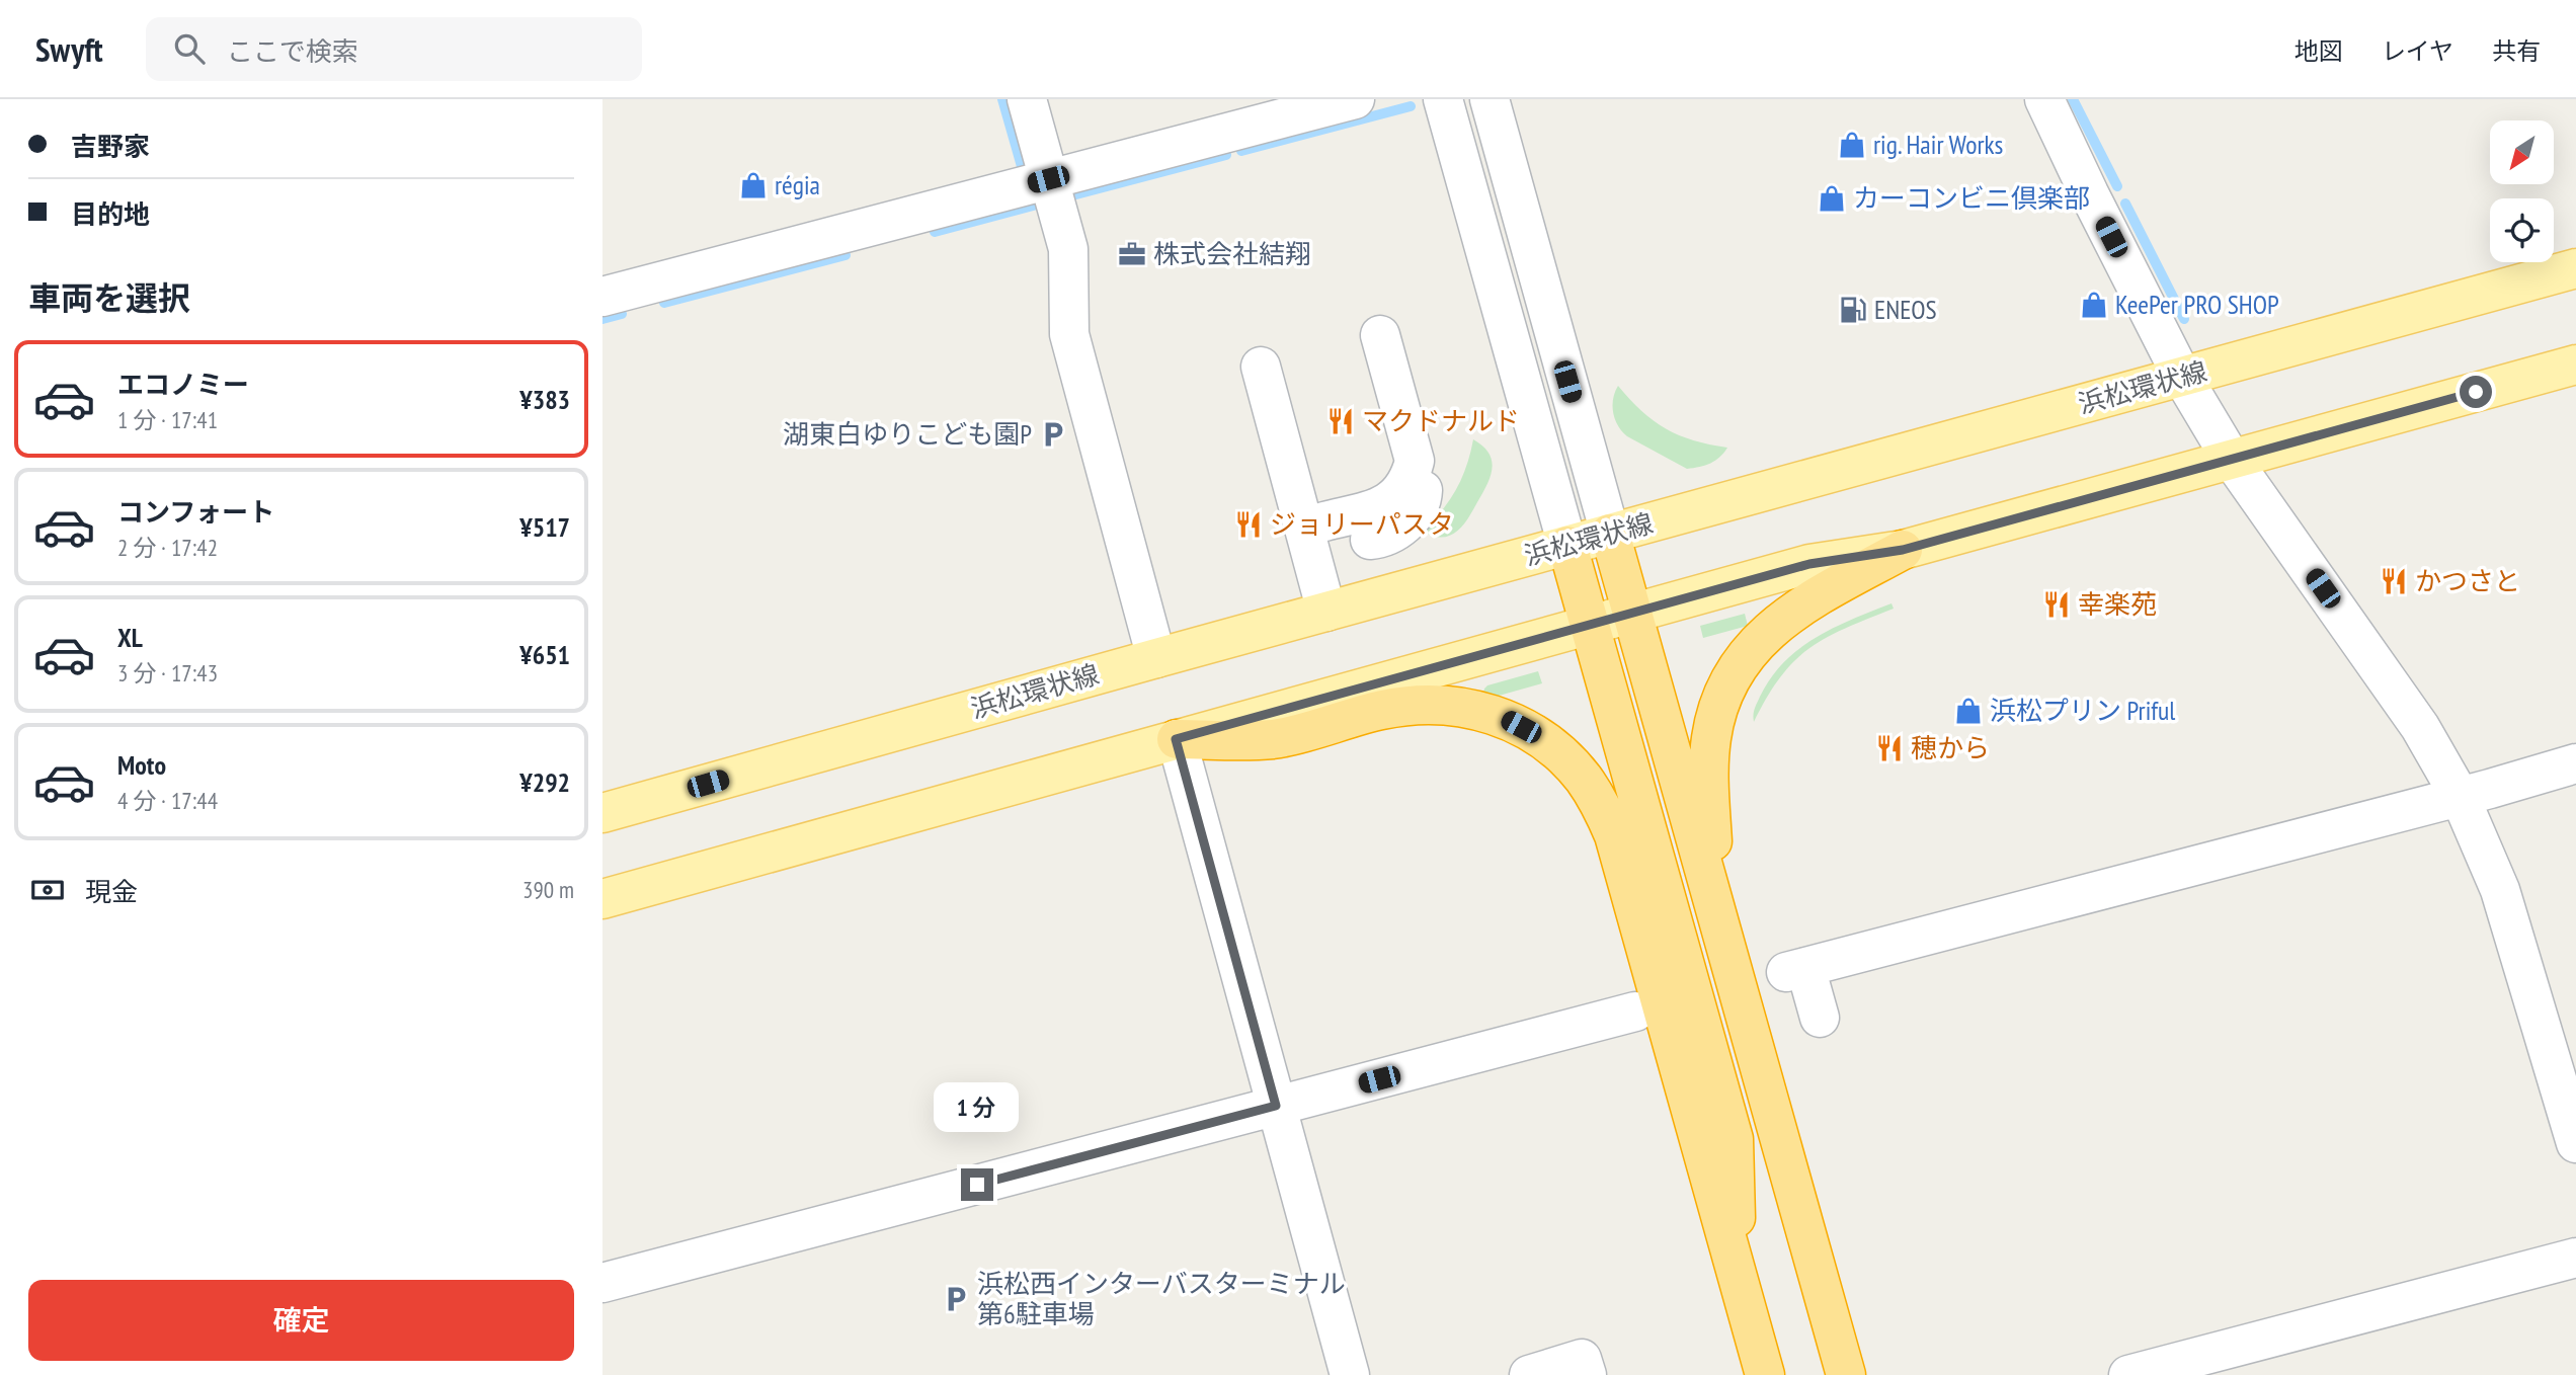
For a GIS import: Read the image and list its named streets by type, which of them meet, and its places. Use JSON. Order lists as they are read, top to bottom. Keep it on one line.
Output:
{"streets":{"main road":["浜松環状線"]},"places":{"shop":["rig. Hair Works","régia","カーコンビニ倶楽部","KeePer PRO SHOP","浜松プリン Priful"],"office":["株式会社結翔"],"fuel station":["ENEOS"],"restaurant":["マクドナルド","ジョリーパスタ","かつさと","幸楽苑","穂から"],"parking":["湖東白ゆりこども園P","浜松西インターバスターミナル 第6駐車場"]},"north":"bottom left","page":{"header":"Swyft","search":"ここで検索","nav":["地図","レイヤ","共有"],"banner":["吉野家","目的地"],"heading":"車両を選択","list":[{"name":"エコノミー","note":"1 分 · 17:41","value":"¥383"},{"name":"コンフォート","note":"2 分 · 17:42","value":"¥517"},{"name":"XL","note":"3 分 · 17:43","value":"¥651"},{"name":"Moto","note":"4 分 · 17:44","value":"¥292"}],"pay":["現金","390 m"],"bubble":"1 分","buttons":"確定"}}
